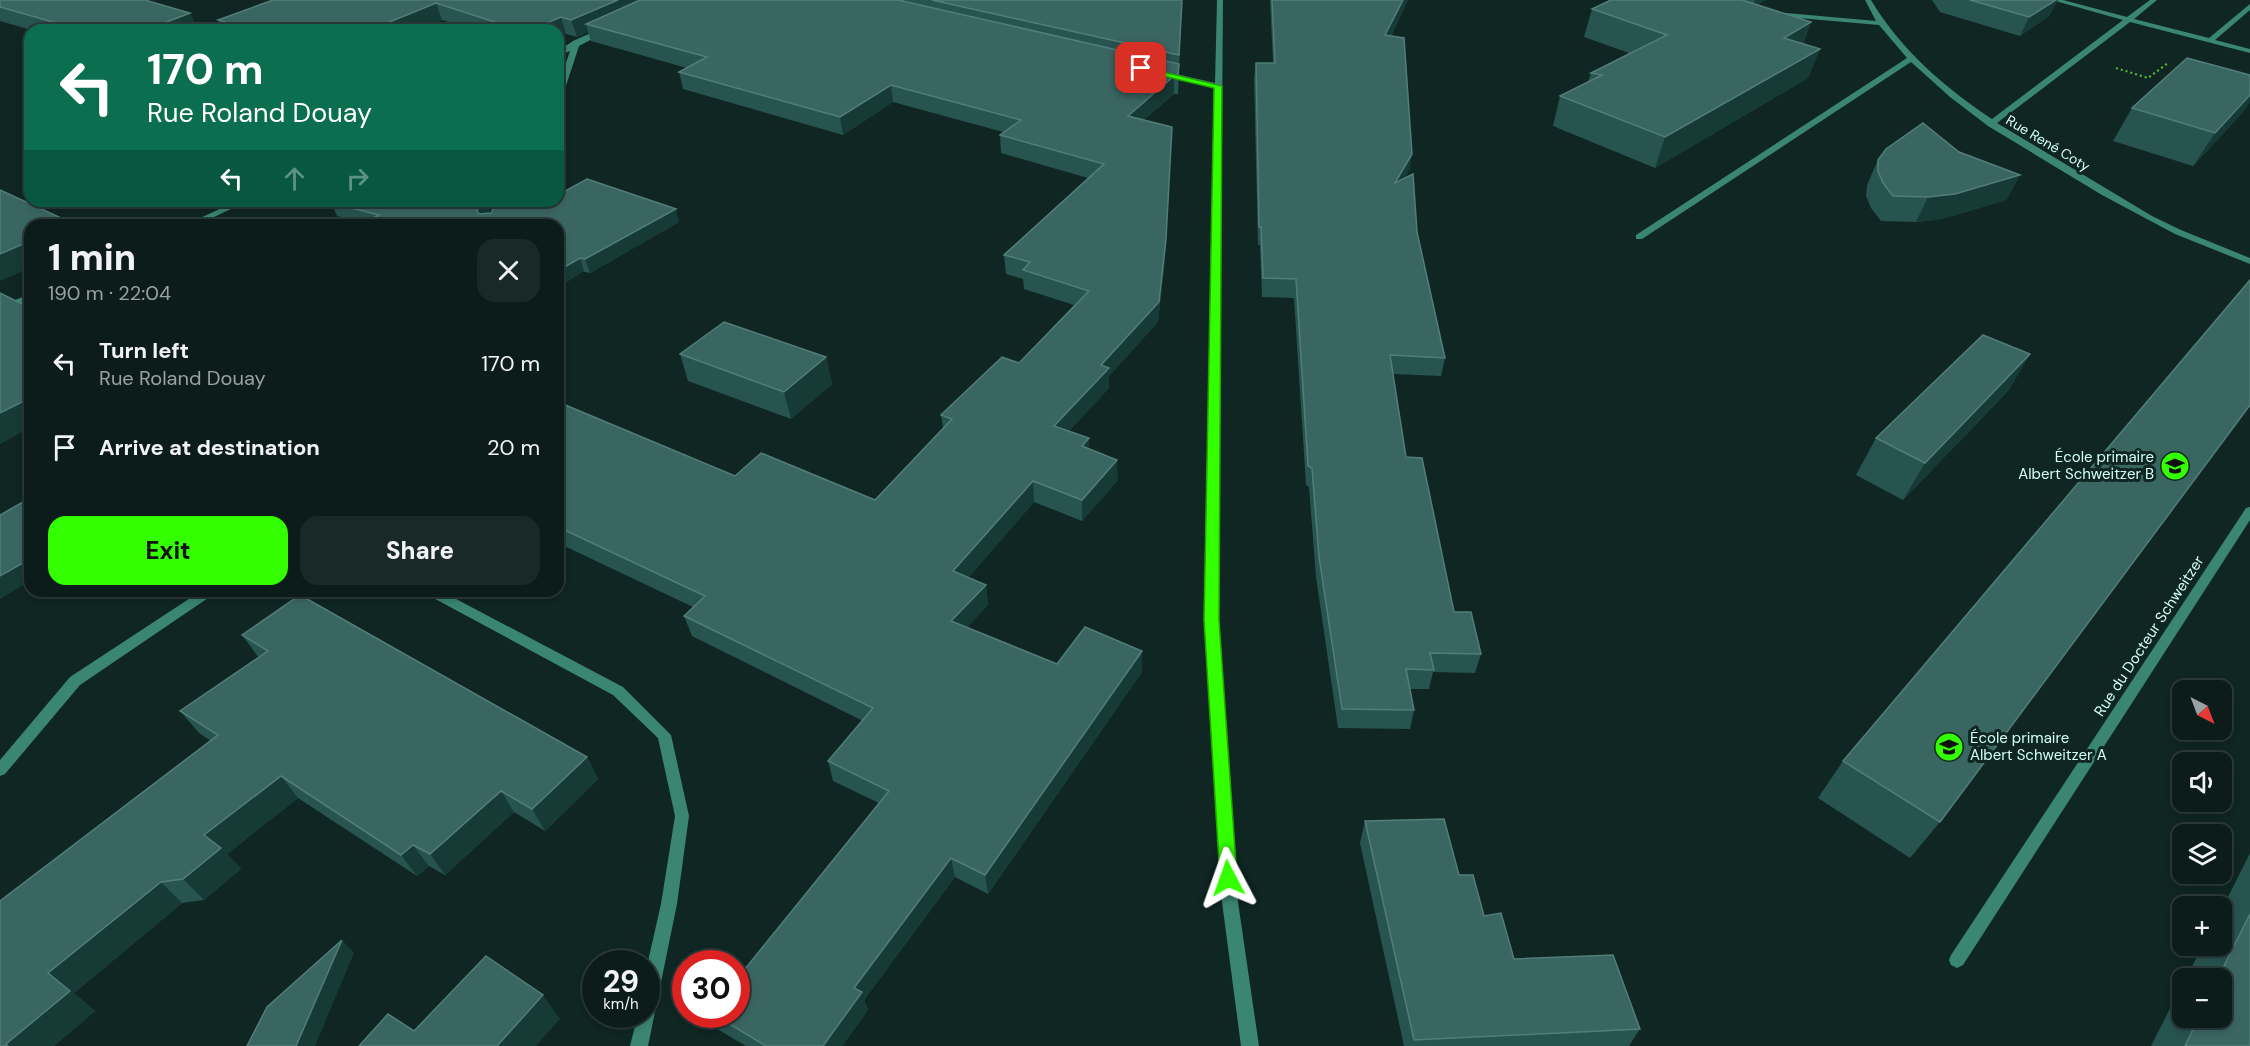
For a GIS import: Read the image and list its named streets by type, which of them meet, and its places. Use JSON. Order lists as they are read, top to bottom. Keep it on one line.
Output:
{"streets":{"street":["Rue René Coty","Rue du Docteur Schweitzer"]},"places":{"school or university":["École primaire Albert Schweitzer B","École primaire Albert Schweitzer A"]},"north":"bottom right","page":{"turn":["170 m","Rue Roland Douay"],"heading":["1 min","190 m · 22:04"],"list":[{"name":"Turn left","note":"Rue Roland Douay","value":"170 m"},{"name":"Arrive at destination","value":"20 m"}],"buttons":["Exit","Share"],"map_buttons":["+","−"],"speed":"29 km/h","limit":"30"}}
